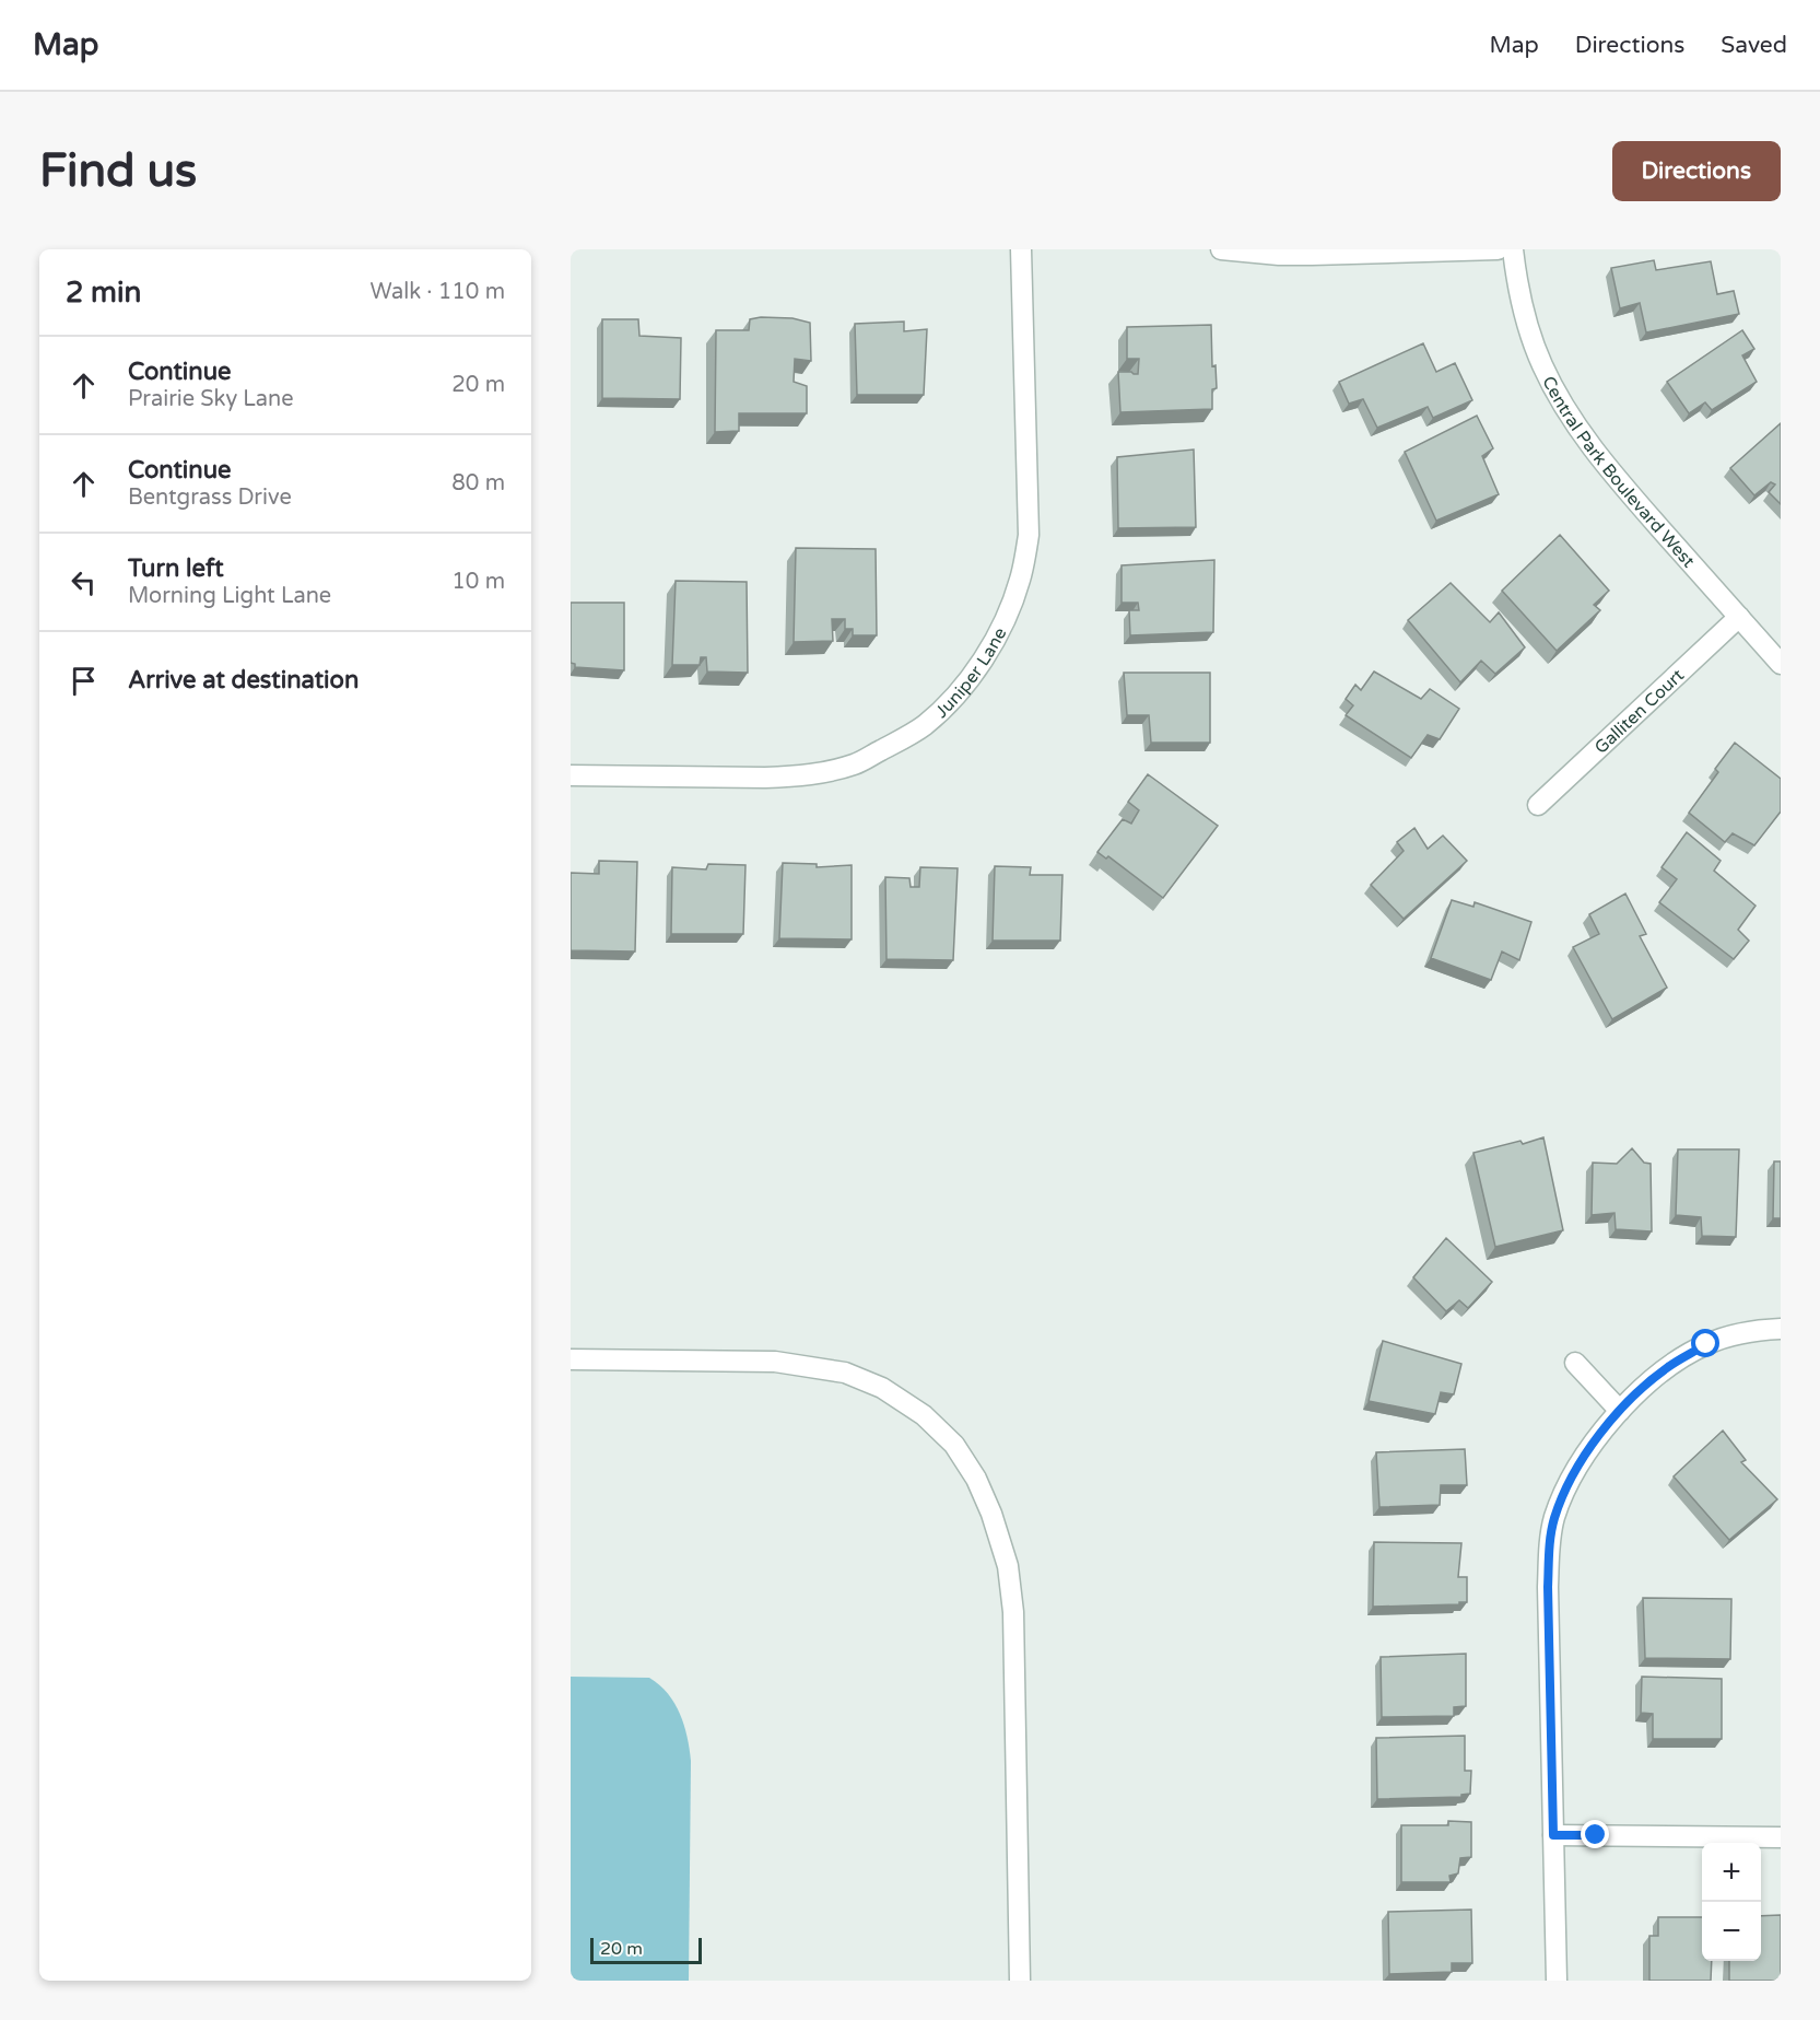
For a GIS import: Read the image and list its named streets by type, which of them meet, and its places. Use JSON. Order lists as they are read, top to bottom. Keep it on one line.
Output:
{"streets":{"street":["Central Park Boulevard West","Juniper Lane","Galliten Court"]},"crossings":[["Central Park Boulevard West","Galliten Court"]],"scale_bar":"20 m","page":{"header":"Map","nav":["Map","Directions","Saved"],"buttons":"Directions","title":"Find us","heading":["2 min","Walk · 110 m"],"list":[["Continue","Prairie Sky Lane","20 m"],["Continue","Bentgrass Drive","80 m"],["Turn left","Morning Light Lane","10 m"],"Arrive at destination"],"map_buttons":["+","−"],"scale":"20 m"}}
